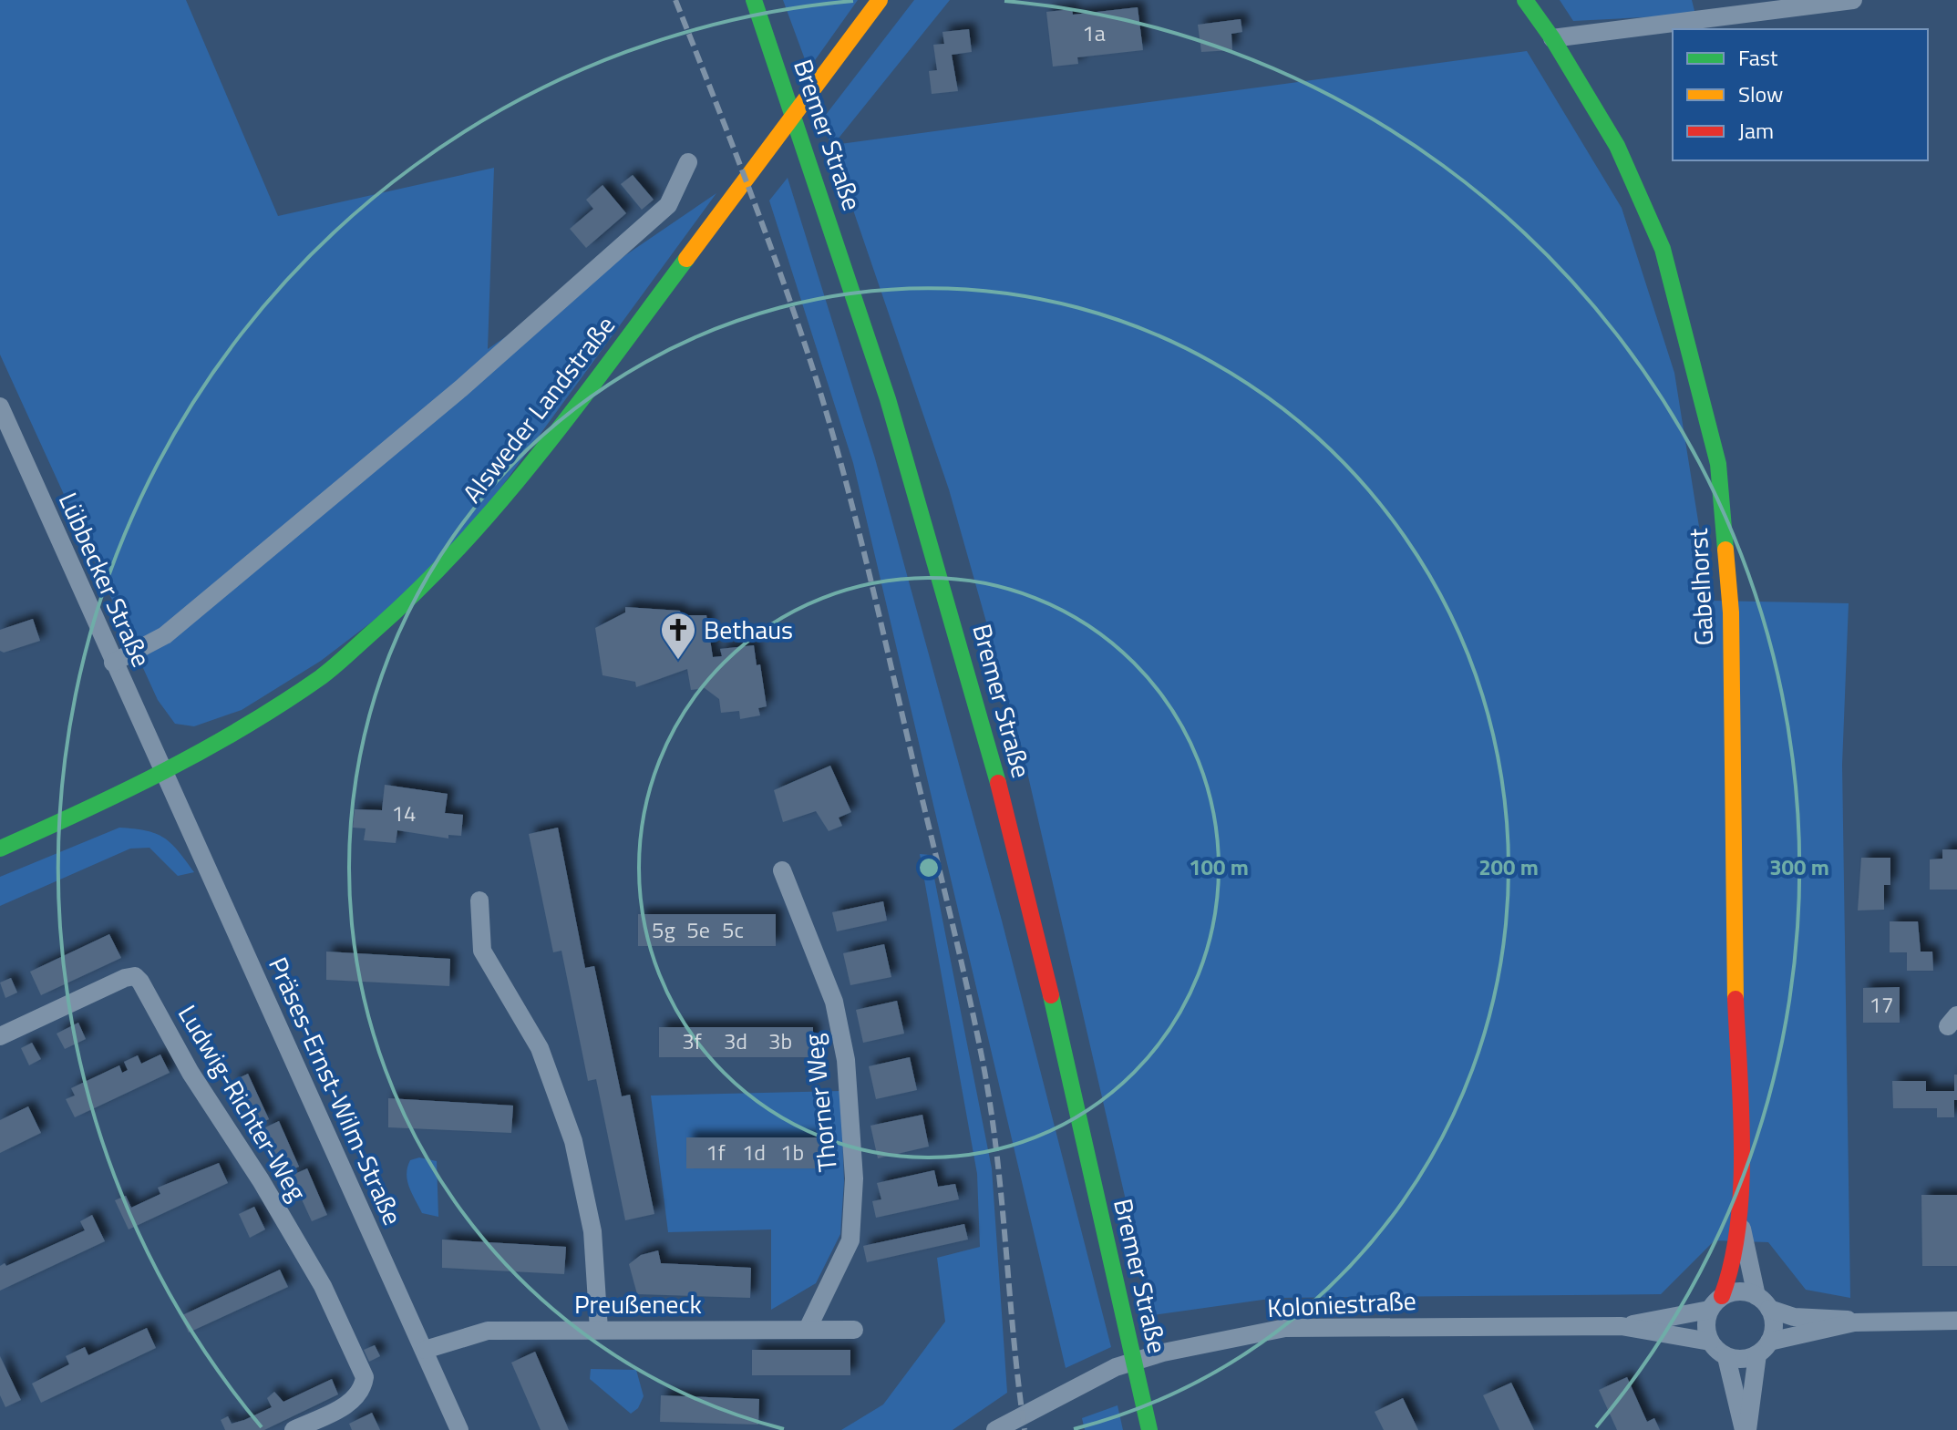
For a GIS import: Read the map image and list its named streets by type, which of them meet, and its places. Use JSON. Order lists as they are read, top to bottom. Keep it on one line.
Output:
{"streets":{"main road":["Bremer Straße","Alsweder Landstraße","Gabelhorst"],"street":["Lübbecker Straße","Präses-Ernst-Wilm-Straße","Ludwig-Richter-Weg","Thorner Weg","Preußeneck","Koloniestraße"]},"crossings":[["Alsweder Landstraße","Lübbecker Straße"],["Alsweder Landstraße","Präses-Ernst-Wilm-Straße"],["Lübbecker Straße","Präses-Ernst-Wilm-Straße"],["Gabelhorst","Koloniestraße"],["Präses-Ernst-Wilm-Straße","Preußeneck"],["Thorner Weg","Preußeneck"]],"places":{"church":["Bethaus"]},"house_numbers":["1a","14","5g","5e","5c","17","3f","3d","3b","1f","1d","1b"],"legend":["Fast","Slow","Jam"],"rings":["100 m","200 m","300 m"]}
